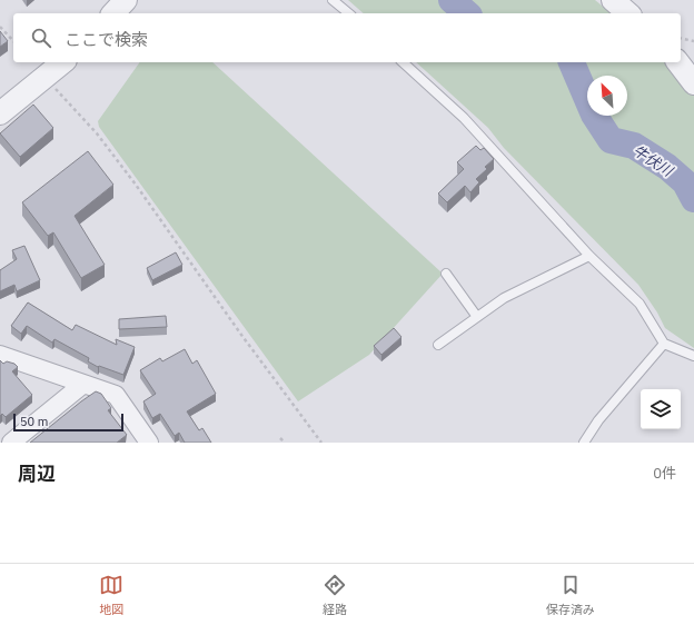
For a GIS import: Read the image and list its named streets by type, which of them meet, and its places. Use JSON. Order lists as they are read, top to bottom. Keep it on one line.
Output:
{"water":["牛伏川"],"scale_bar":"50 m","north":"top left","page":{"search":"ここで検索","scale":"50 m","heading":["周辺","0件"],"nav":["地図","経路","保存済み"]}}
